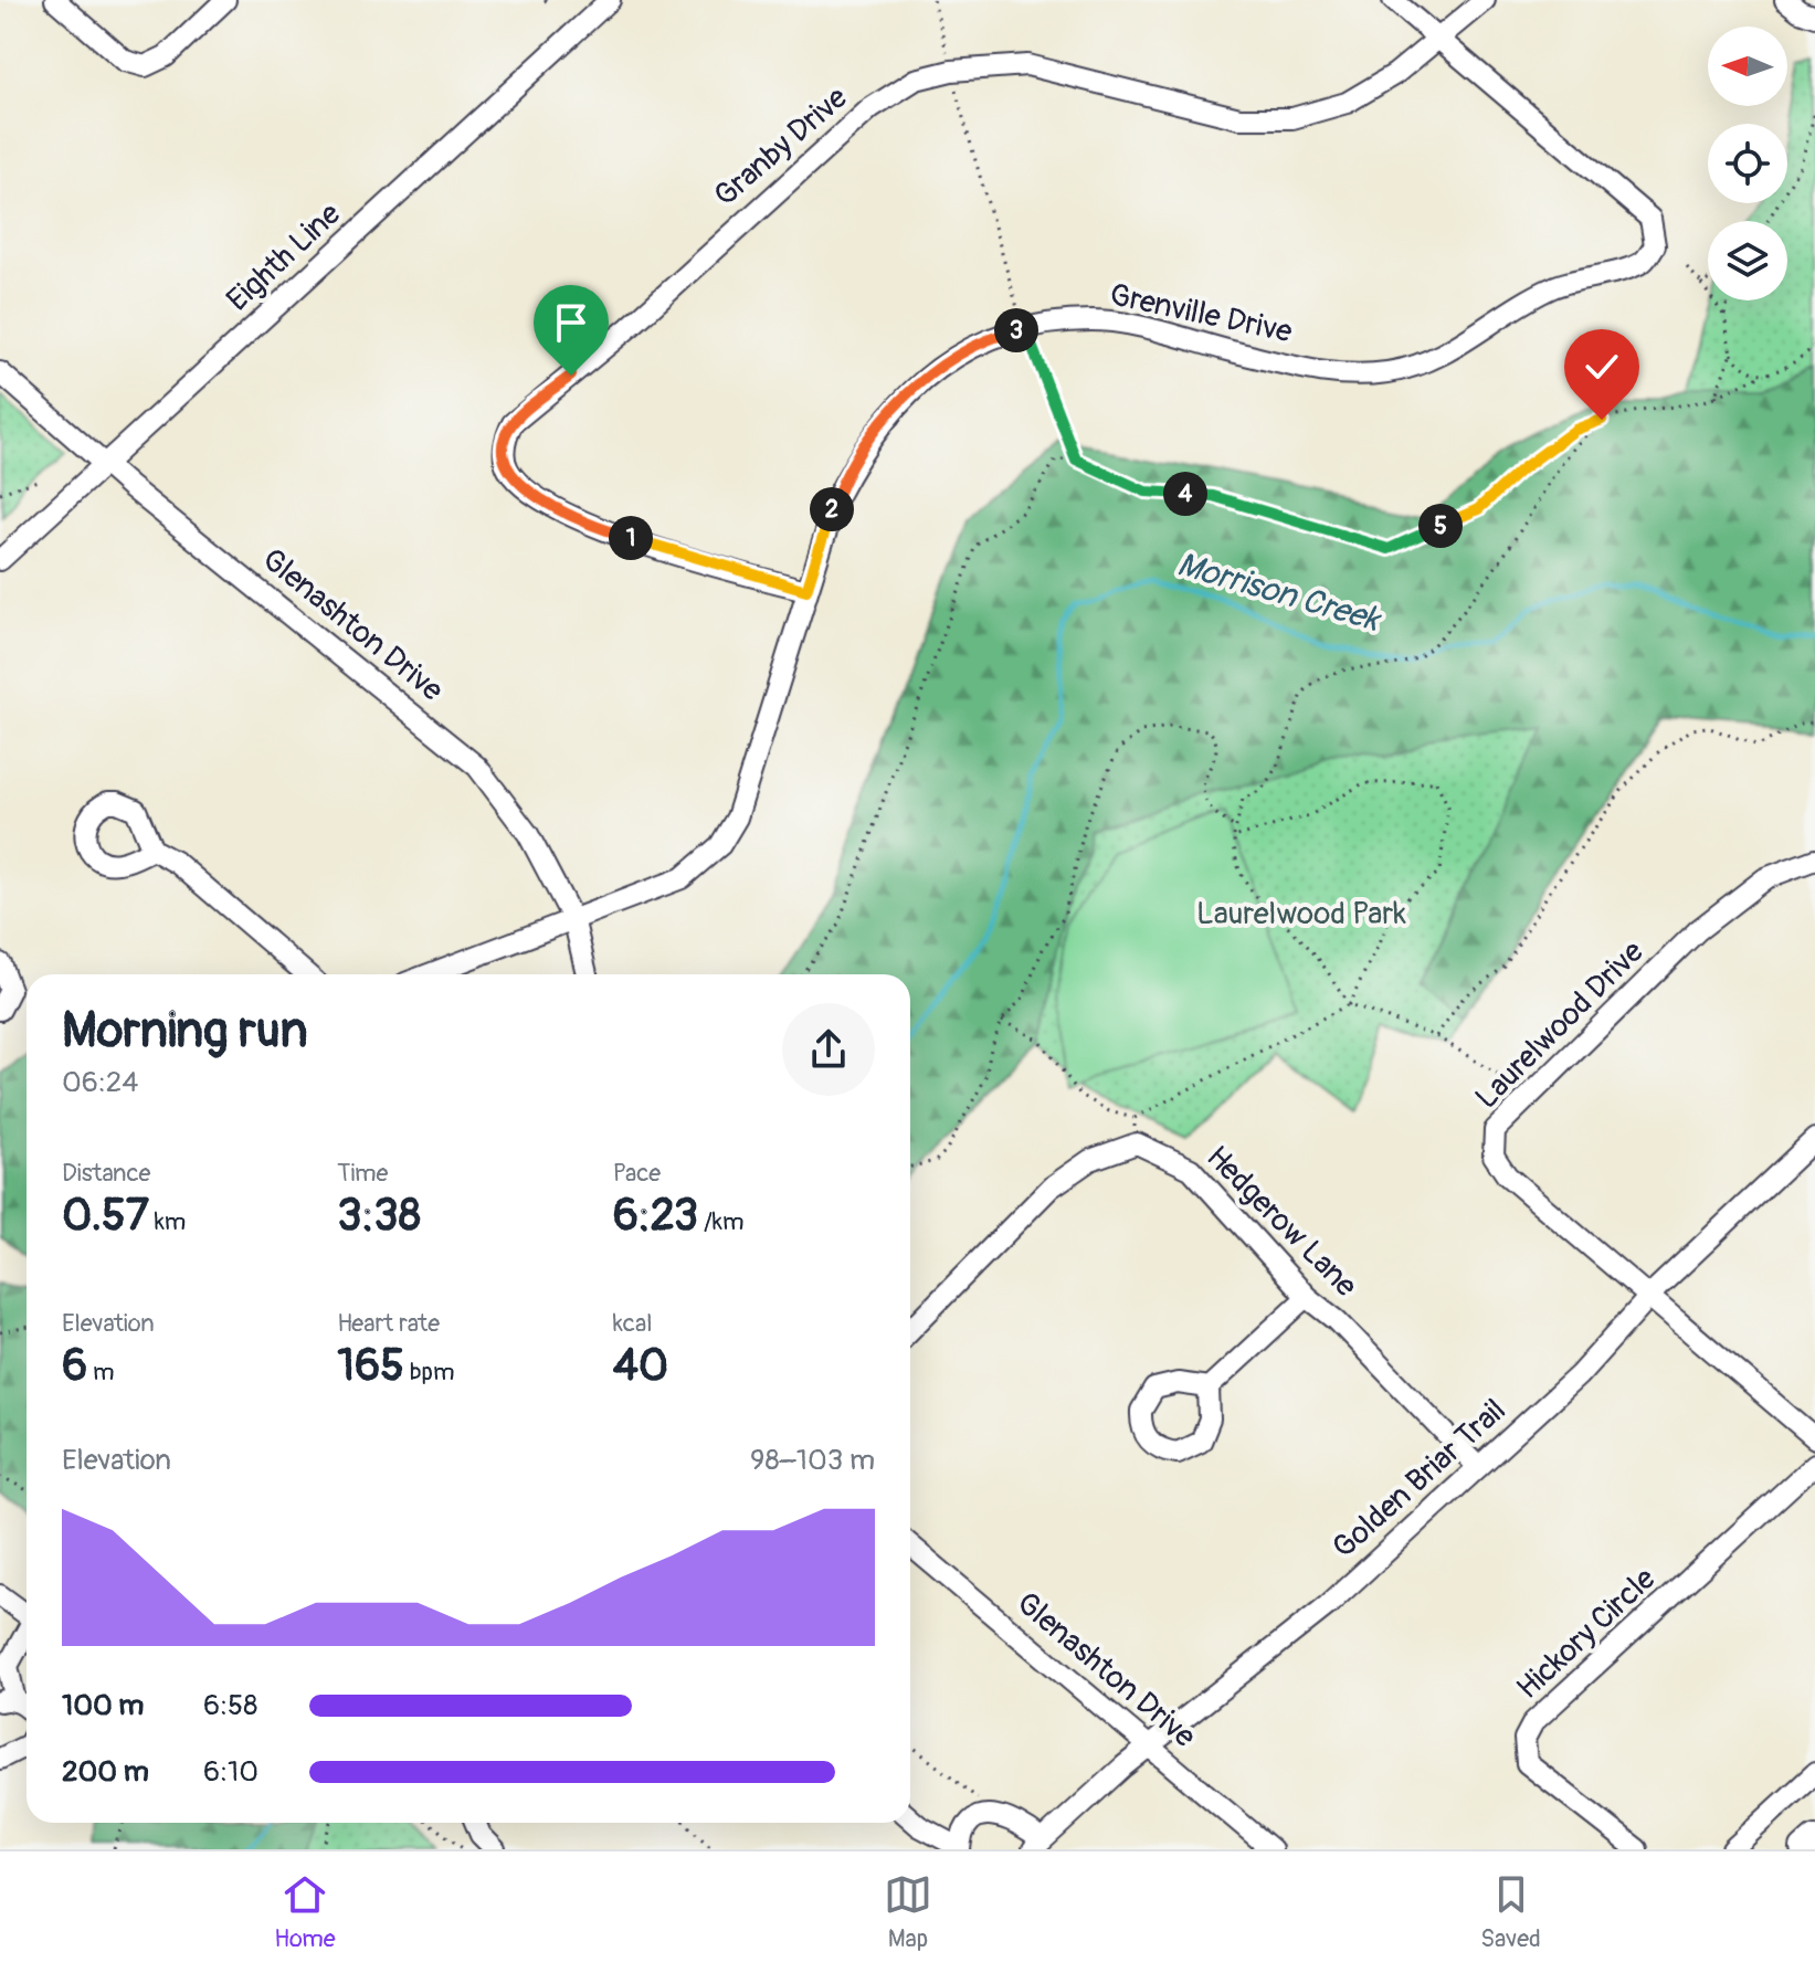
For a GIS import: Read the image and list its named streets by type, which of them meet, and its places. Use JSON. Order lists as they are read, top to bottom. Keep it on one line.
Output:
{"streets":{"street":["Granby Drive","Eighth Line","Grenville Drive","Glenashton Drive","Laurelwood Drive","Hedgerow Lane","Golden Briar Trail","Hickory Circle"]},"crossings":[["Granby Drive","Grenville Drive"],["Eighth Line","Glenashton Drive"],["Grenville Drive","Glenashton Drive"],["Glenashton Drive","Golden Briar Trail"],["Laurelwood Drive","Golden Briar Trail"],["Hedgerow Lane","Golden Briar Trail"]],"water":["Morrison Creek"],"parks":["Laurelwood Park"],"north":"left","page":{"pins":["3","4","2","5","1"],"heading":["Morning run","06:24"],"stats":[["Distance","0.57 km"],["Time","3:38"],["Pace","6:23 /km"],["Elevation","6 m"],["Heart rate","165 bpm"],["kcal","40"]],"chart":["Elevation","98–103 m"],"list":[{"name":"100 m","note":"6:58"},{"name":"200 m","note":"6:10"}],"tabs":["Home","Map","Saved"]}}
